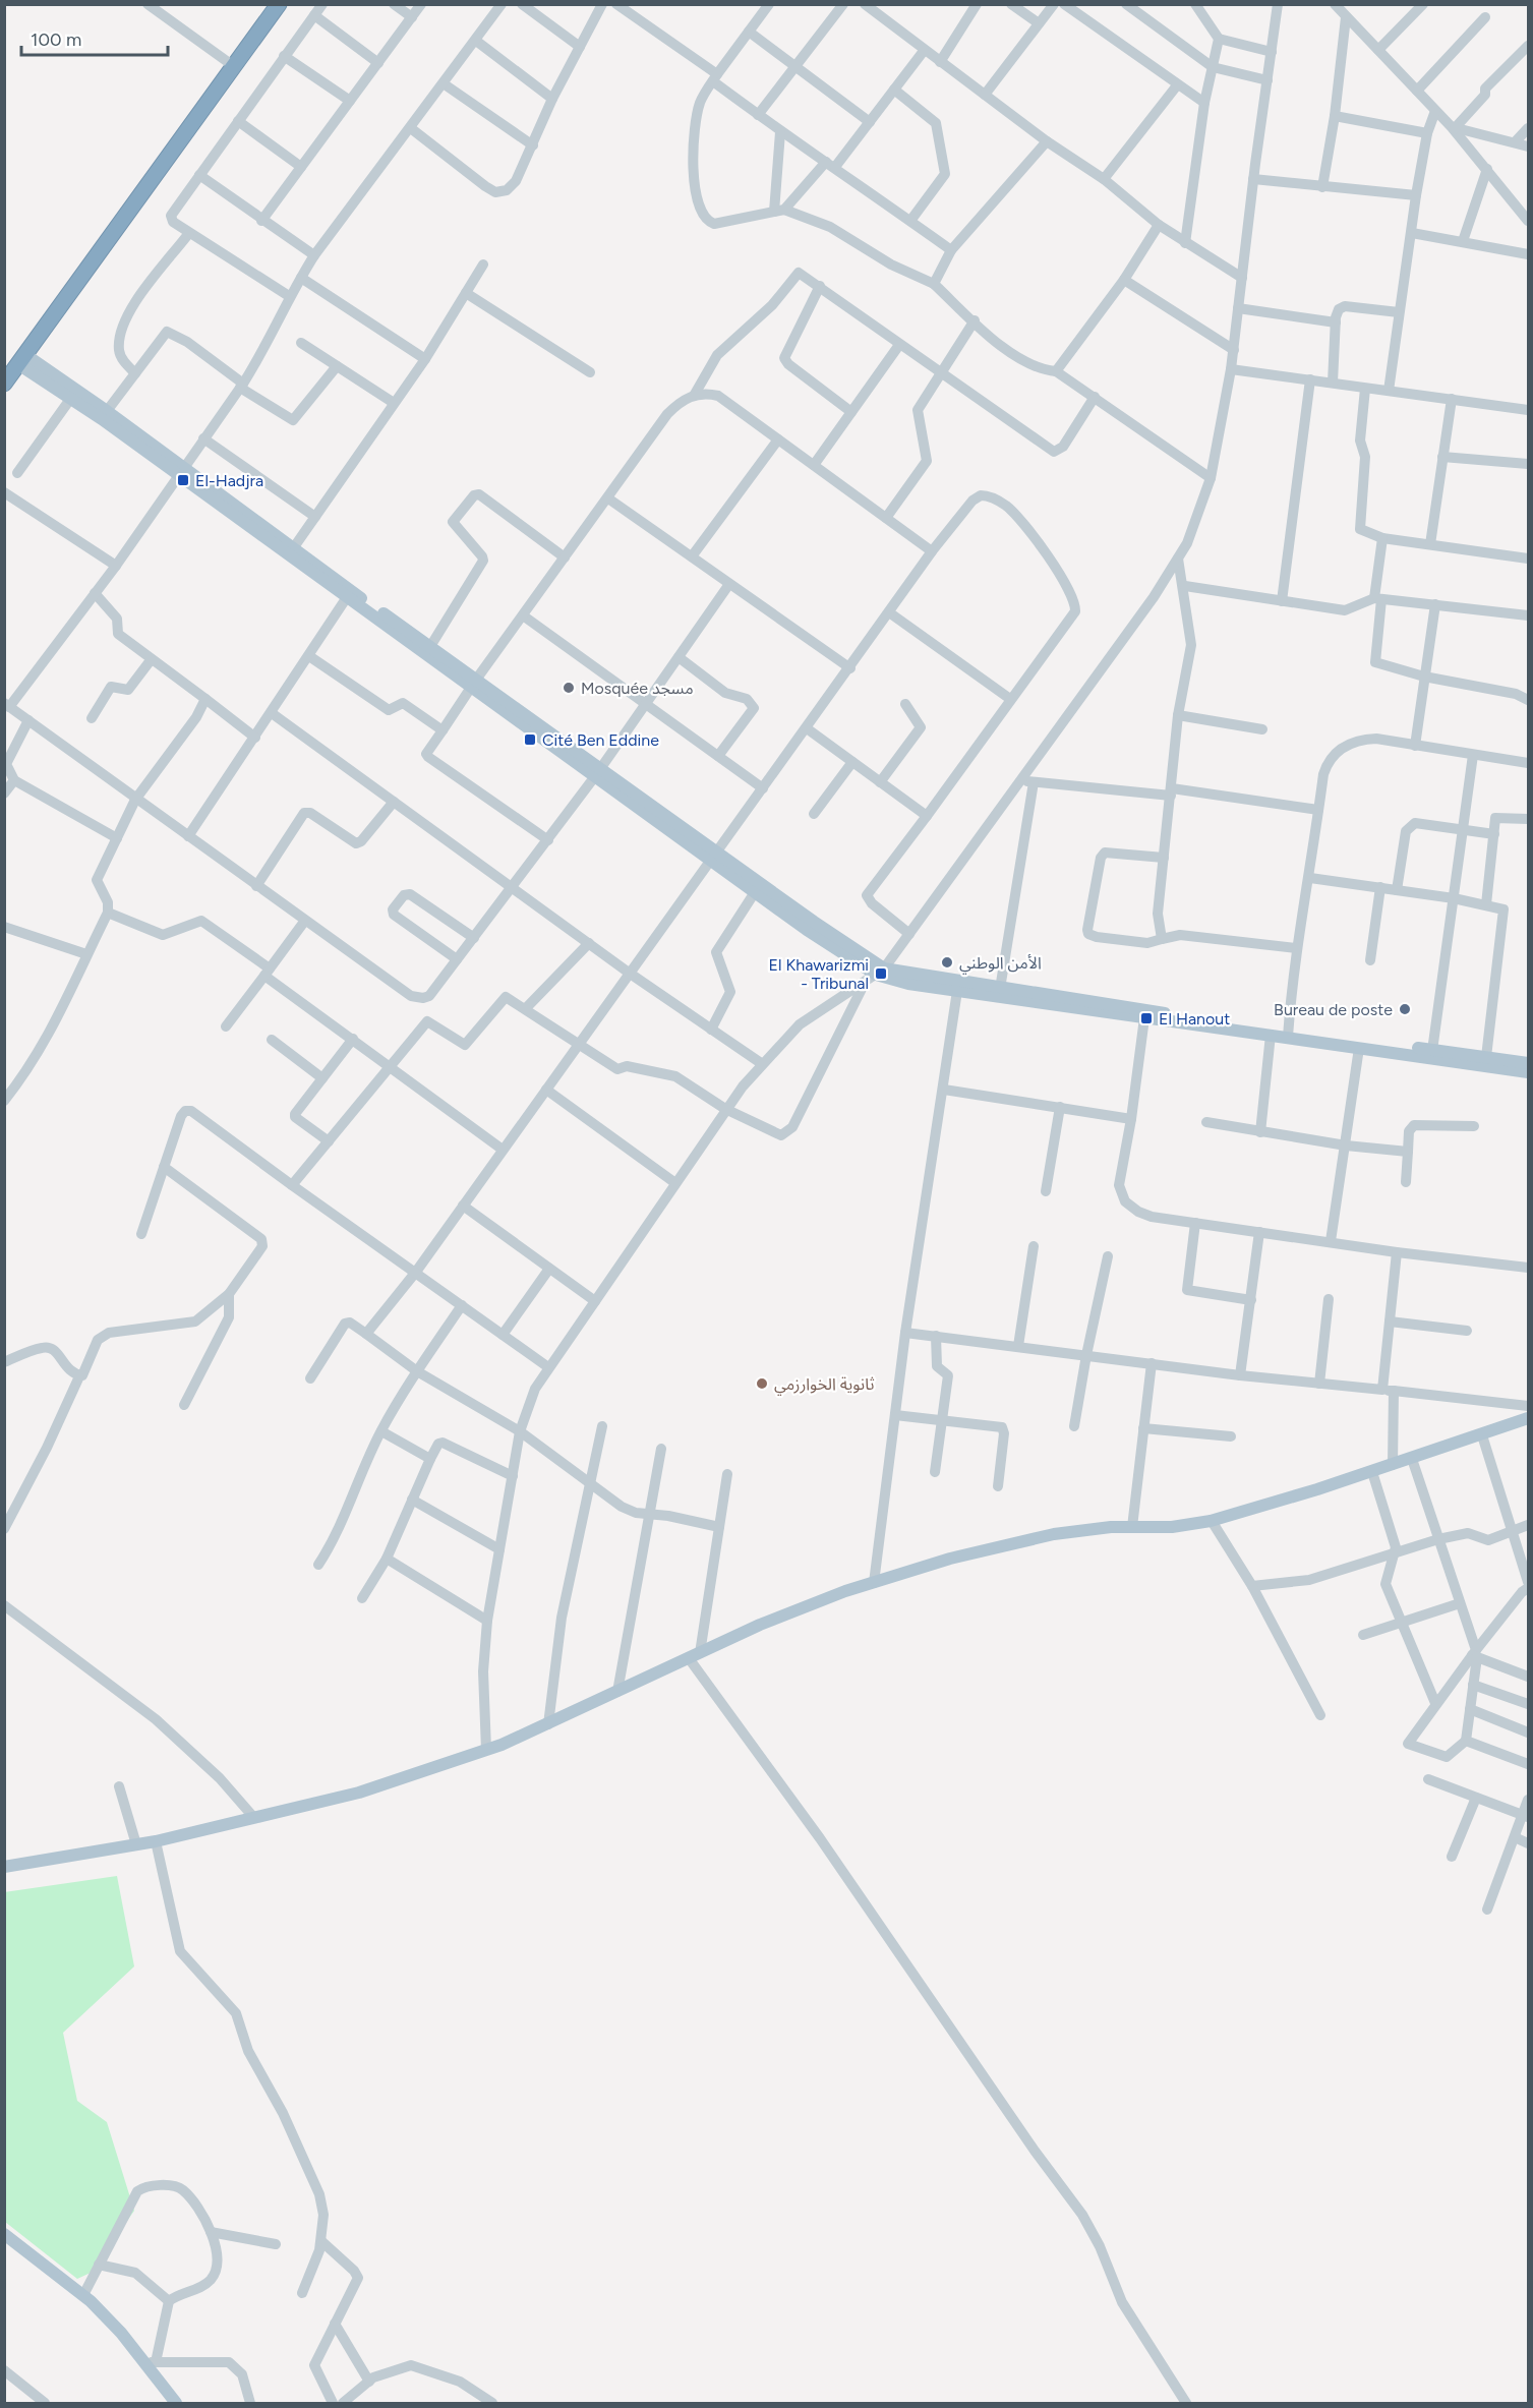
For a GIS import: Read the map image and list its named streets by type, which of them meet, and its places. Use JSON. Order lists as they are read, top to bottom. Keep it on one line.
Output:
{"places":{"transit":["El-Hadjra","Cité Ben Eddine","El Khawarizmi - Tribunal","El Hanout"],"other":["Mosquée مسجد","الأمن الوطني","Bureau de poste","ثانوية الخوارزمي"]},"scale_bar":"100 m"}
